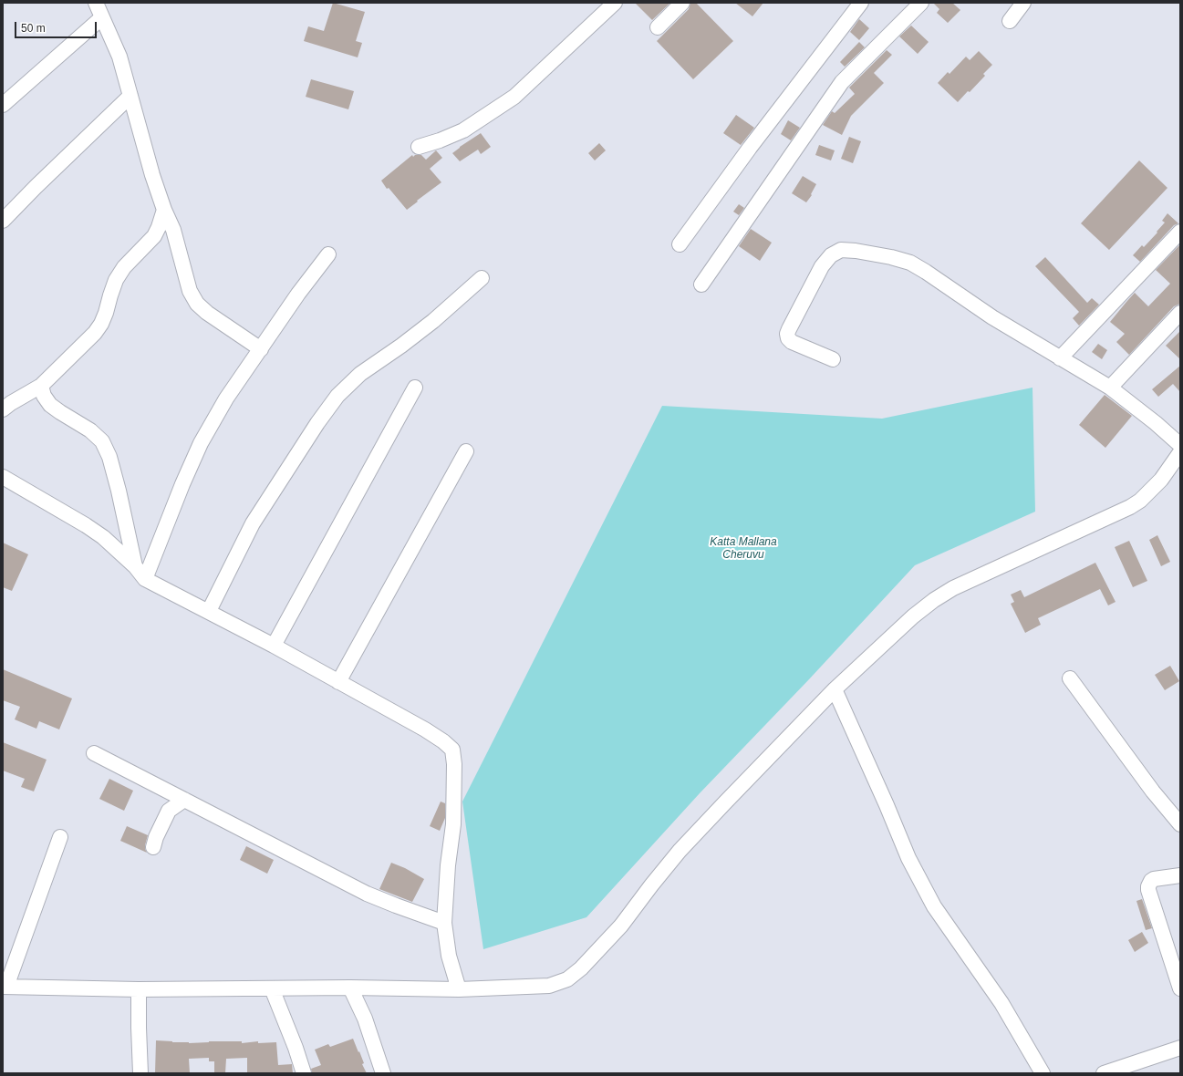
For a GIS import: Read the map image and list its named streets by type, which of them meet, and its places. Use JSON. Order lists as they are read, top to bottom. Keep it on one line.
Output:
{"water":["Katta Mallana Cheruvu"],"scale_bar":"50 m"}
